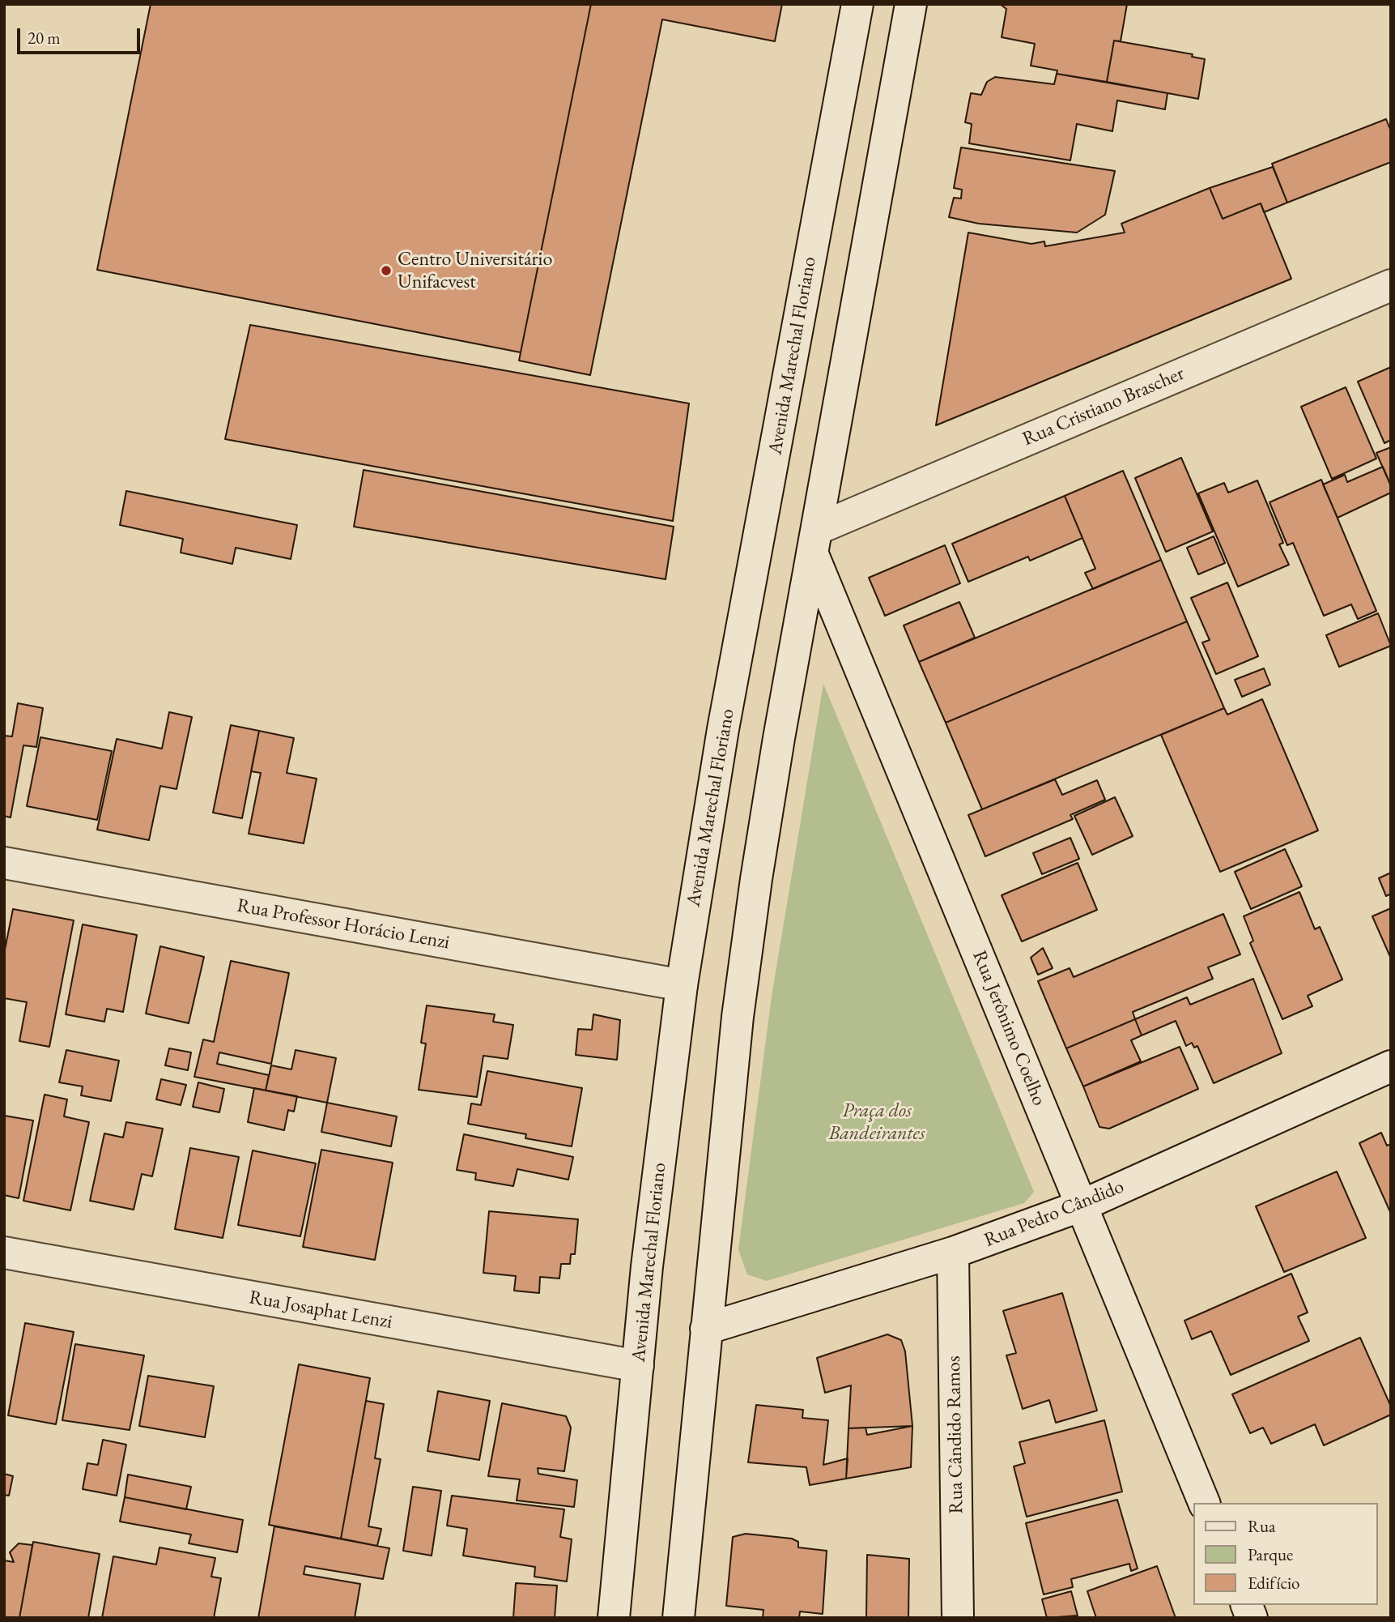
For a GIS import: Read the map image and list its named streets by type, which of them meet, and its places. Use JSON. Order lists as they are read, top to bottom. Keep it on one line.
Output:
{"streets":{"street":["Avenida Marechal Floriano","Rua Cristiano Brascher","Rua Professor Horácio Lenzi","Rua Jerônimo Coelho","Rua Pedro Cândido","Rua Josaphat Lenzi","Rua Cândido Ramos"]},"crossings":[["Avenida Marechal Floriano","Rua Professor Horácio Lenzi"],["Avenida Marechal Floriano","Rua Josaphat Lenzi"],["Rua Cristiano Brascher","Rua Jerônimo Coelho"],["Rua Jerônimo Coelho","Rua Pedro Cândido"],["Rua Pedro Cândido","Rua Cândido Ramos"]],"parks":["Praça dos Bandeirantes"],"places":["Centro Universitário Unifacvest"],"legend":["Rua","Parque","Edifício"],"scale_bar":"20 m"}
